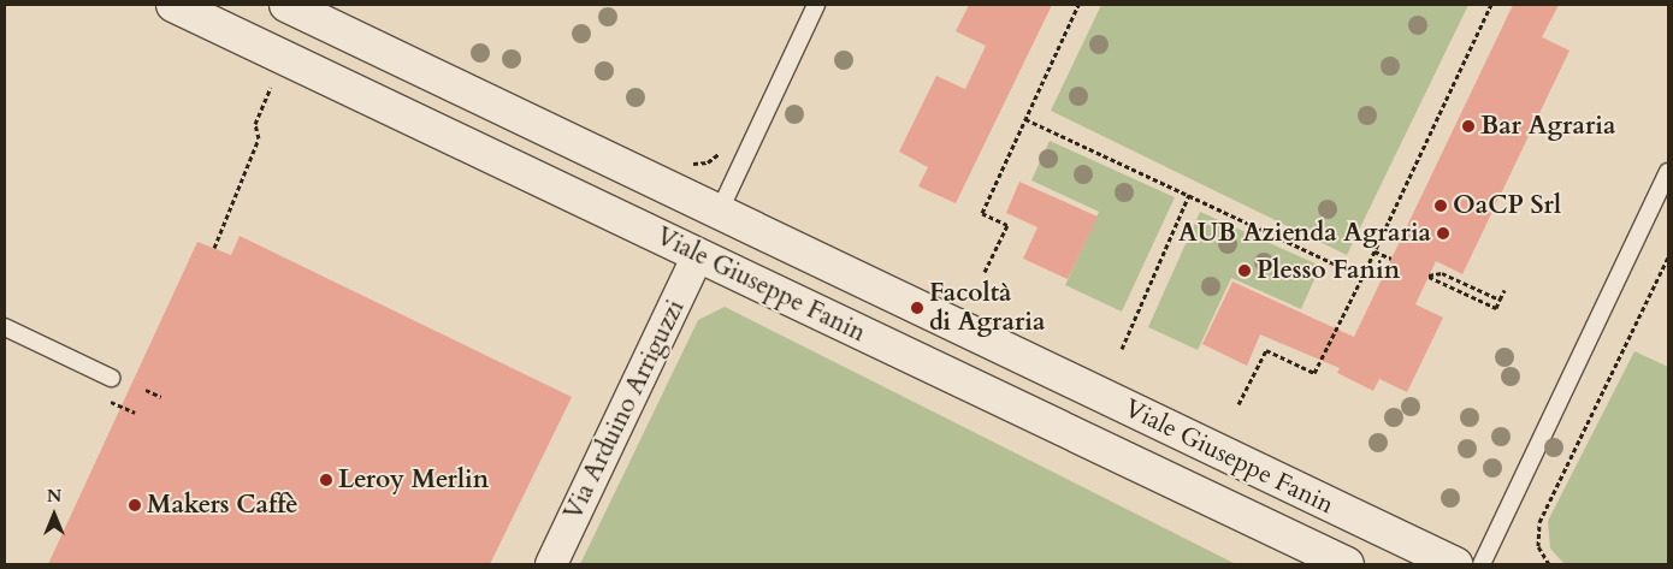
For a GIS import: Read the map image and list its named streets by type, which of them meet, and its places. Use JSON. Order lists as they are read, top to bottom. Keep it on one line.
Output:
{"streets":{"main road":["Viale Giuseppe Fanin"],"street":["Via Arduino Arriguzzi"]},"crossings":[["Viale Giuseppe Fanin","Via Arduino Arriguzzi"]],"places":["Bar Agraria","OaCP Srl","AUB Azienda Agraria","Plesso Fanin","Facoltà di Agraria","Leroy Merlin","Makers Caffè"],"north":"top"}
